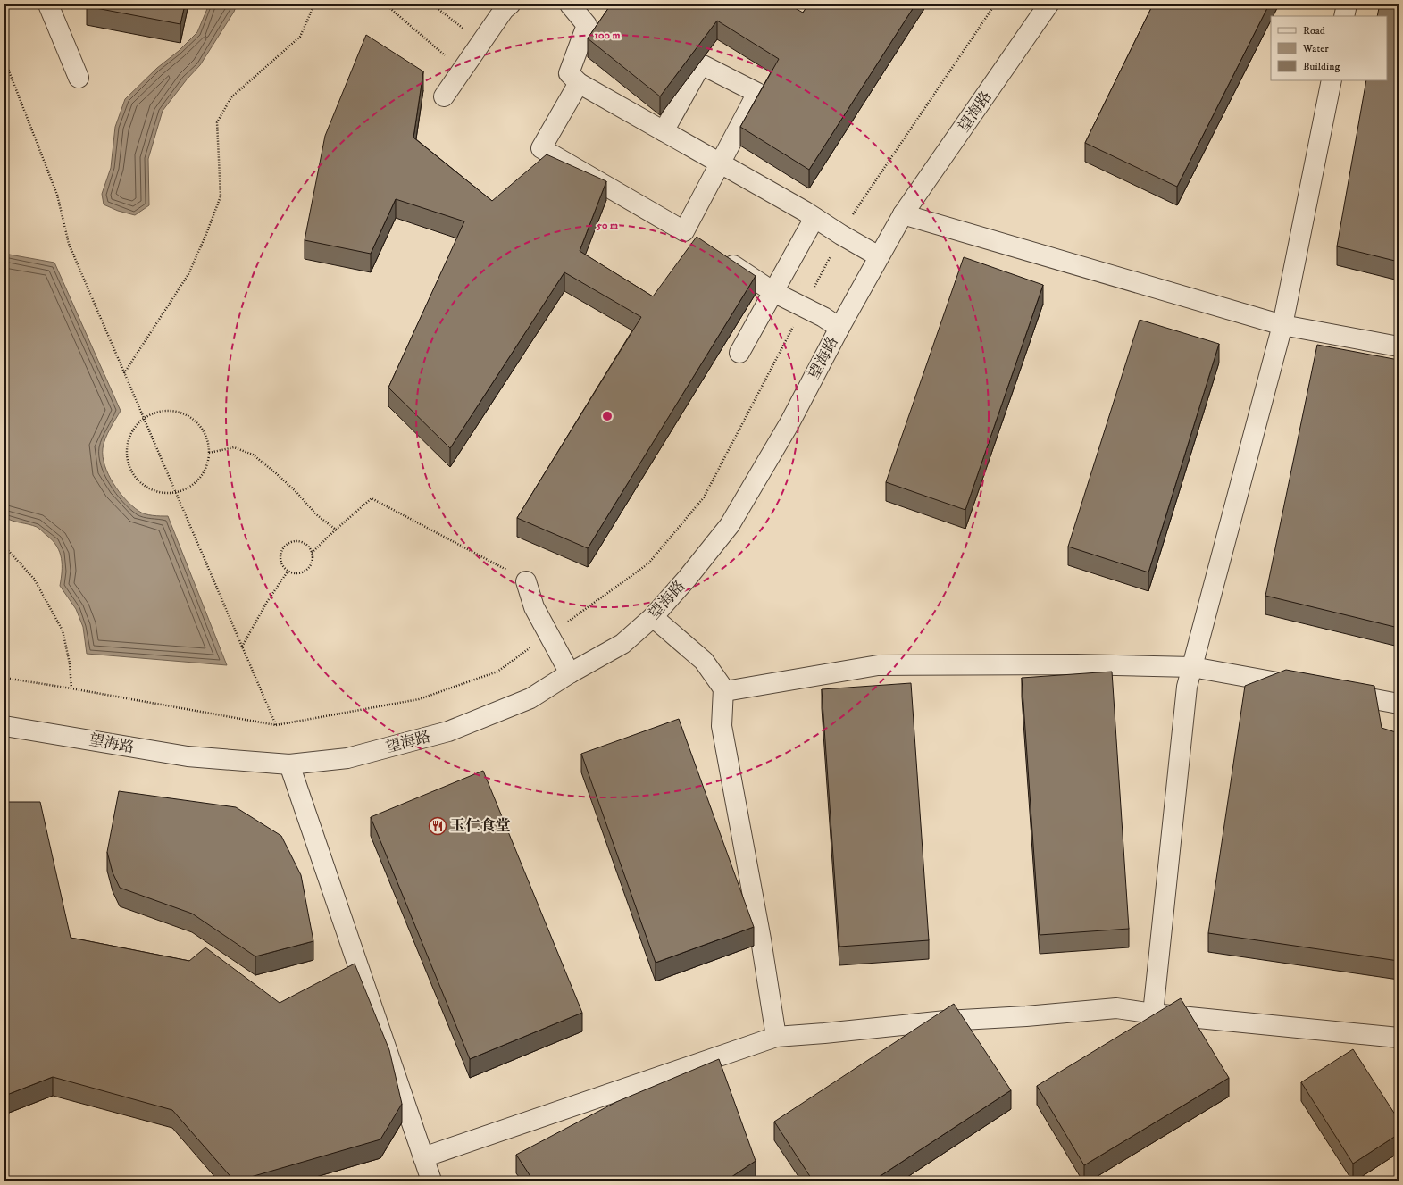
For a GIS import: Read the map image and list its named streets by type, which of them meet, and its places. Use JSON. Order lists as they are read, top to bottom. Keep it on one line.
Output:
{"streets":{"street":["望海路"]},"places":{"restaurant":["玉仁食堂"]},"legend":["Road","Water","Building"],"rings":["100 m","50 m"]}
